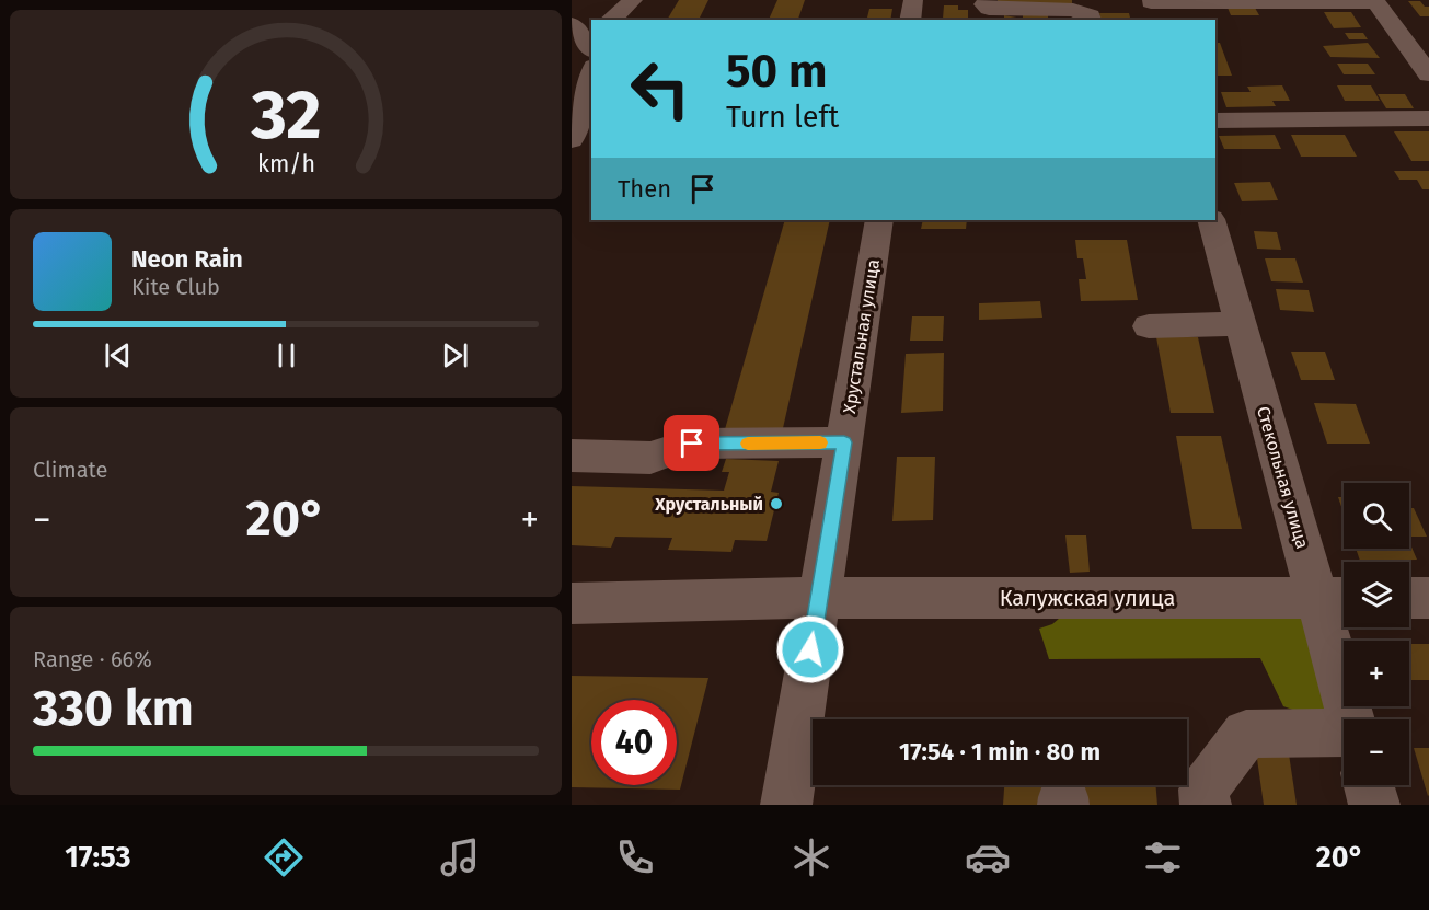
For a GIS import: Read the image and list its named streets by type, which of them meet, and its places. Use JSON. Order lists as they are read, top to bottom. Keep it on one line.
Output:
{"streets":{"street":["Хрустальная улица","Стекольная улица","Калужская улица"]},"crossings":[["Хрустальная улица","Калужская улица"],["Стекольная улица","Калужская улица"]],"places":["Хрустальный"],"page":{"turn":["50 m","Turn left"],"then":"Then","song":["Neon Rain","Kite Club"],"tile":["Climate",["Range · 66%","330 km"]],"map_buttons":["+","−"],"heat":["−","20°","+"],"limit":"40","trip":"17:54 · 1 min · 80 m","tabs":["17:53","20°"],"gauge":["32","km/h"]}}
